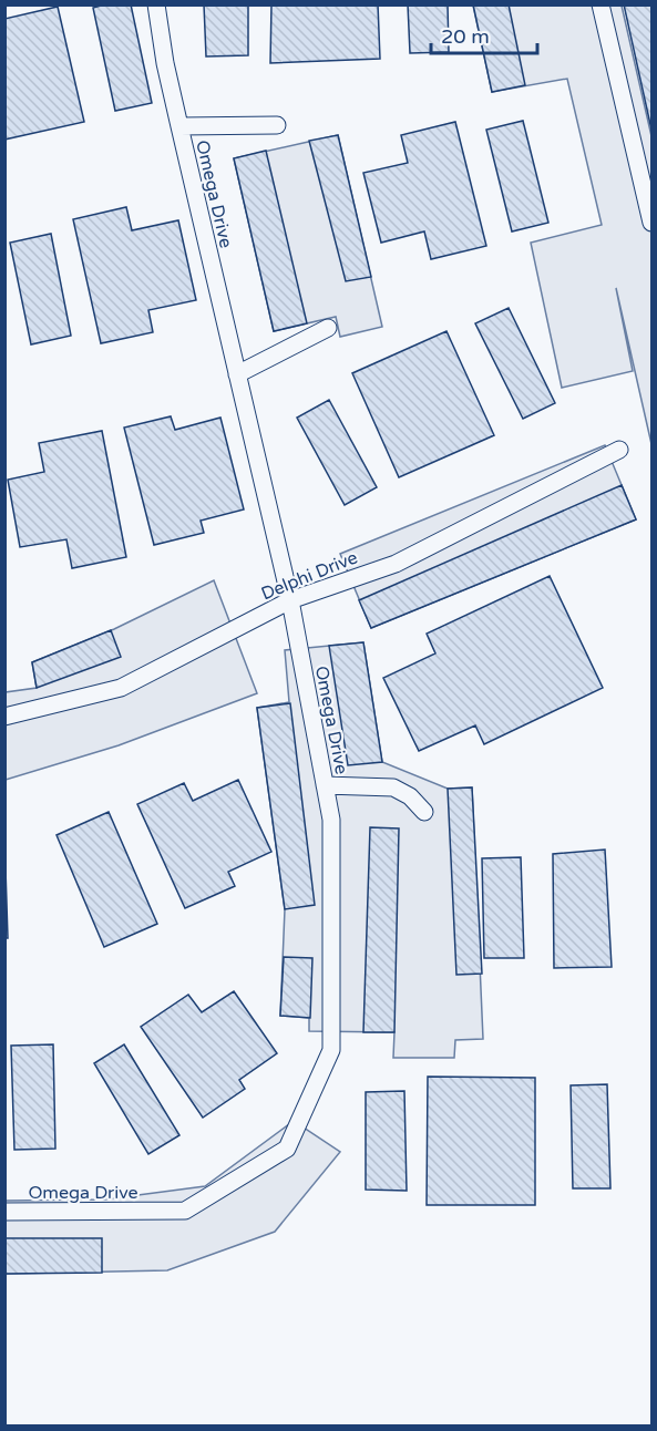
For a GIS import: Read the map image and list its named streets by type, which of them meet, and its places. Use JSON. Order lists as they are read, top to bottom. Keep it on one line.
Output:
{"streets":{"lane":["Omega Drive","Delphi Drive"]},"crossings":[["Omega Drive","Delphi Drive"]],"scale_bar":"20 m"}
